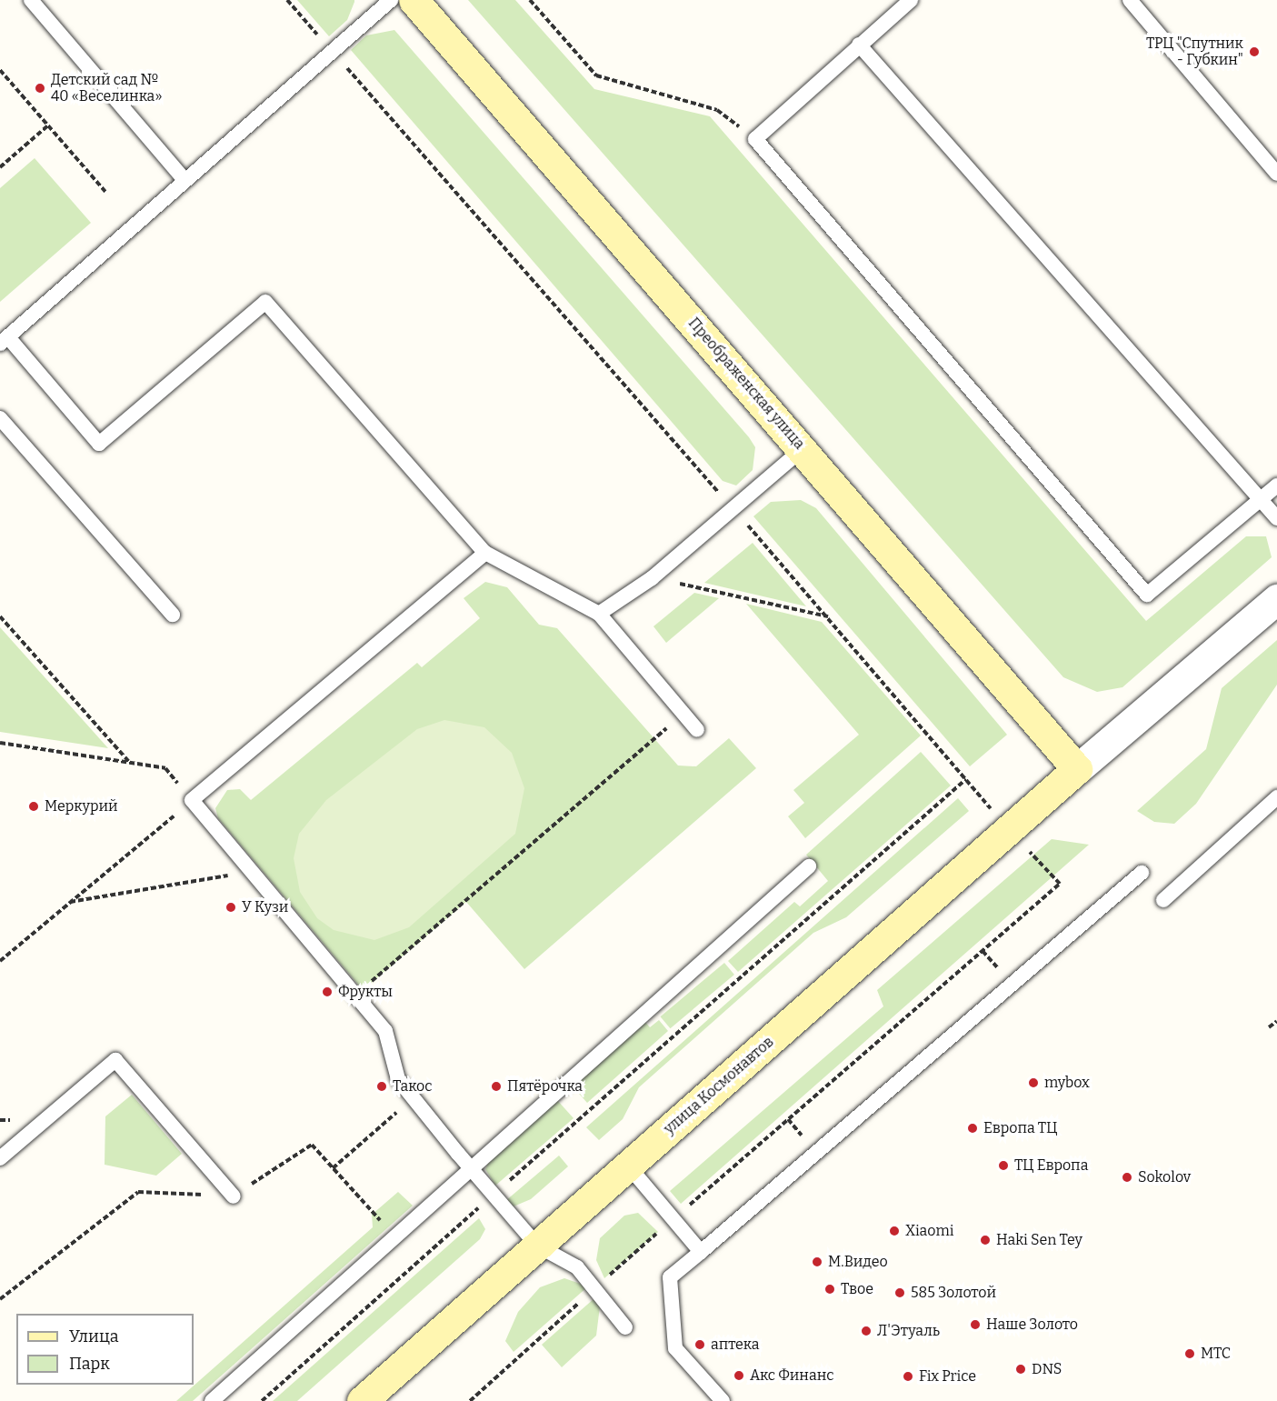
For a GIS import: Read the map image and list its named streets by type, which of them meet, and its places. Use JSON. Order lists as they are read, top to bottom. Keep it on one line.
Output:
{"streets":{"main road":["Преображенская улица","улица Космонавтов"]},"crossings":[["Преображенская улица","улица Космонавтов"]],"places":["ТРЦ \"Спутник - Губкин\"","Детский сад № 40 «Веселинка»","Меркурий","У Кузи","Фрукты","mybox","Такос","Пятёрочка","Европа ТЦ","ТЦ Европа","Sokolov","Xiaomi","Haki Sen Tey","М.Видео","Твое","585 Золотой","Наше Золото","Л'Этуаль","аптека","МТС","DNS","Акс Финанс","Fix Price"],"legend":["Улица","Парк"]}
